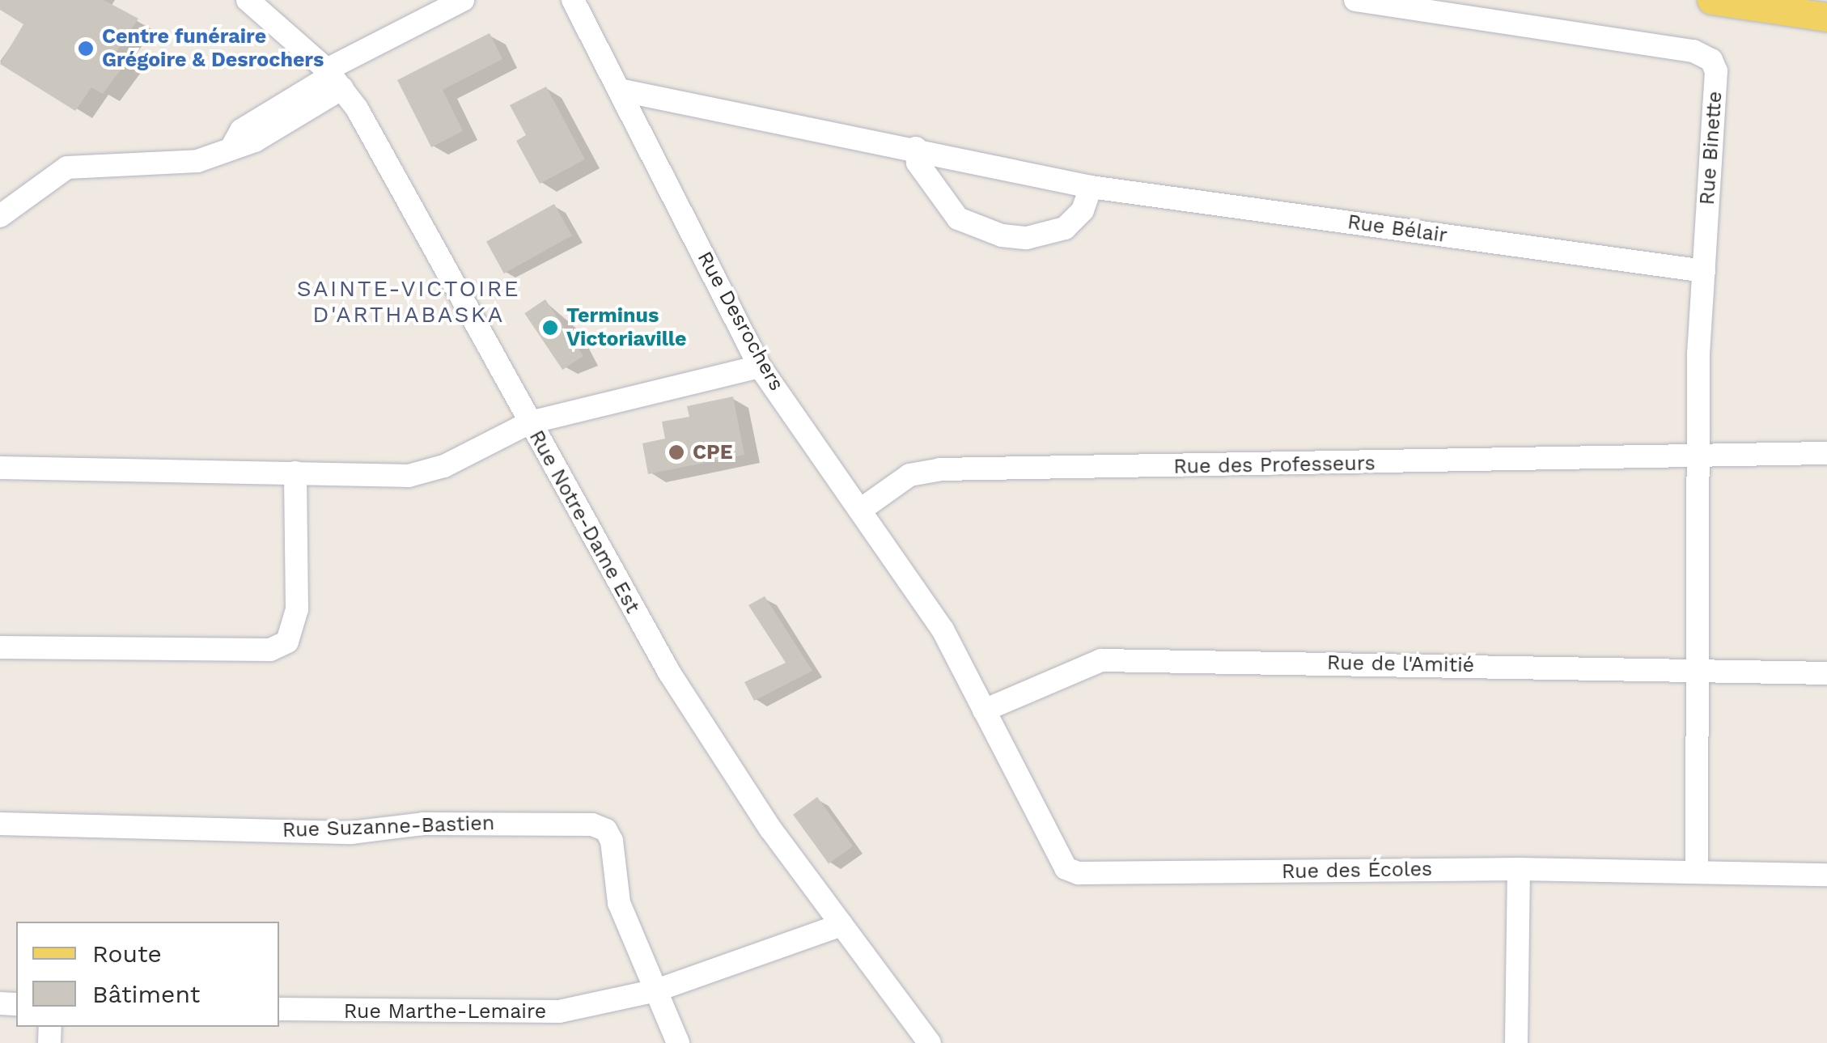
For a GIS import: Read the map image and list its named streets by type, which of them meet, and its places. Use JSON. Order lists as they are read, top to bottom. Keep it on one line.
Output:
{"streets":{"street":["Rue Binette","Rue Bélair","Rue Desrochers","Rue des Professeurs","Rue Notre-Dame Est","Rue de l'Amitié","Rue Suzanne-Bastien","Rue des Écoles","Rue Marthe-Lemaire"]},"crossings":[["Rue Binette","Rue Bélair"],["Rue Binette","Rue des Professeurs"],["Rue Binette","Rue de l'Amitié"],["Rue Binette","Rue des Écoles"],["Rue Bélair","Rue Desrochers"],["Rue Desrochers","Rue des Professeurs"],["Rue Desrochers","Rue de l'Amitié"],["Rue Desrochers","Rue des Écoles"],["Rue Notre-Dame Est","Rue Marthe-Lemaire"],["Rue de l'Amitié","Rue des Écoles"],["Rue Suzanne-Bastien","Rue Marthe-Lemaire"]],"districts":["SAINTE-VICTOIRE D'ARTHABASKA"],"places":["Centre funéraire Grégoire & Desrochers","Terminus Victoriaville","CPE"],"legend":["Route","Bâtiment"]}
